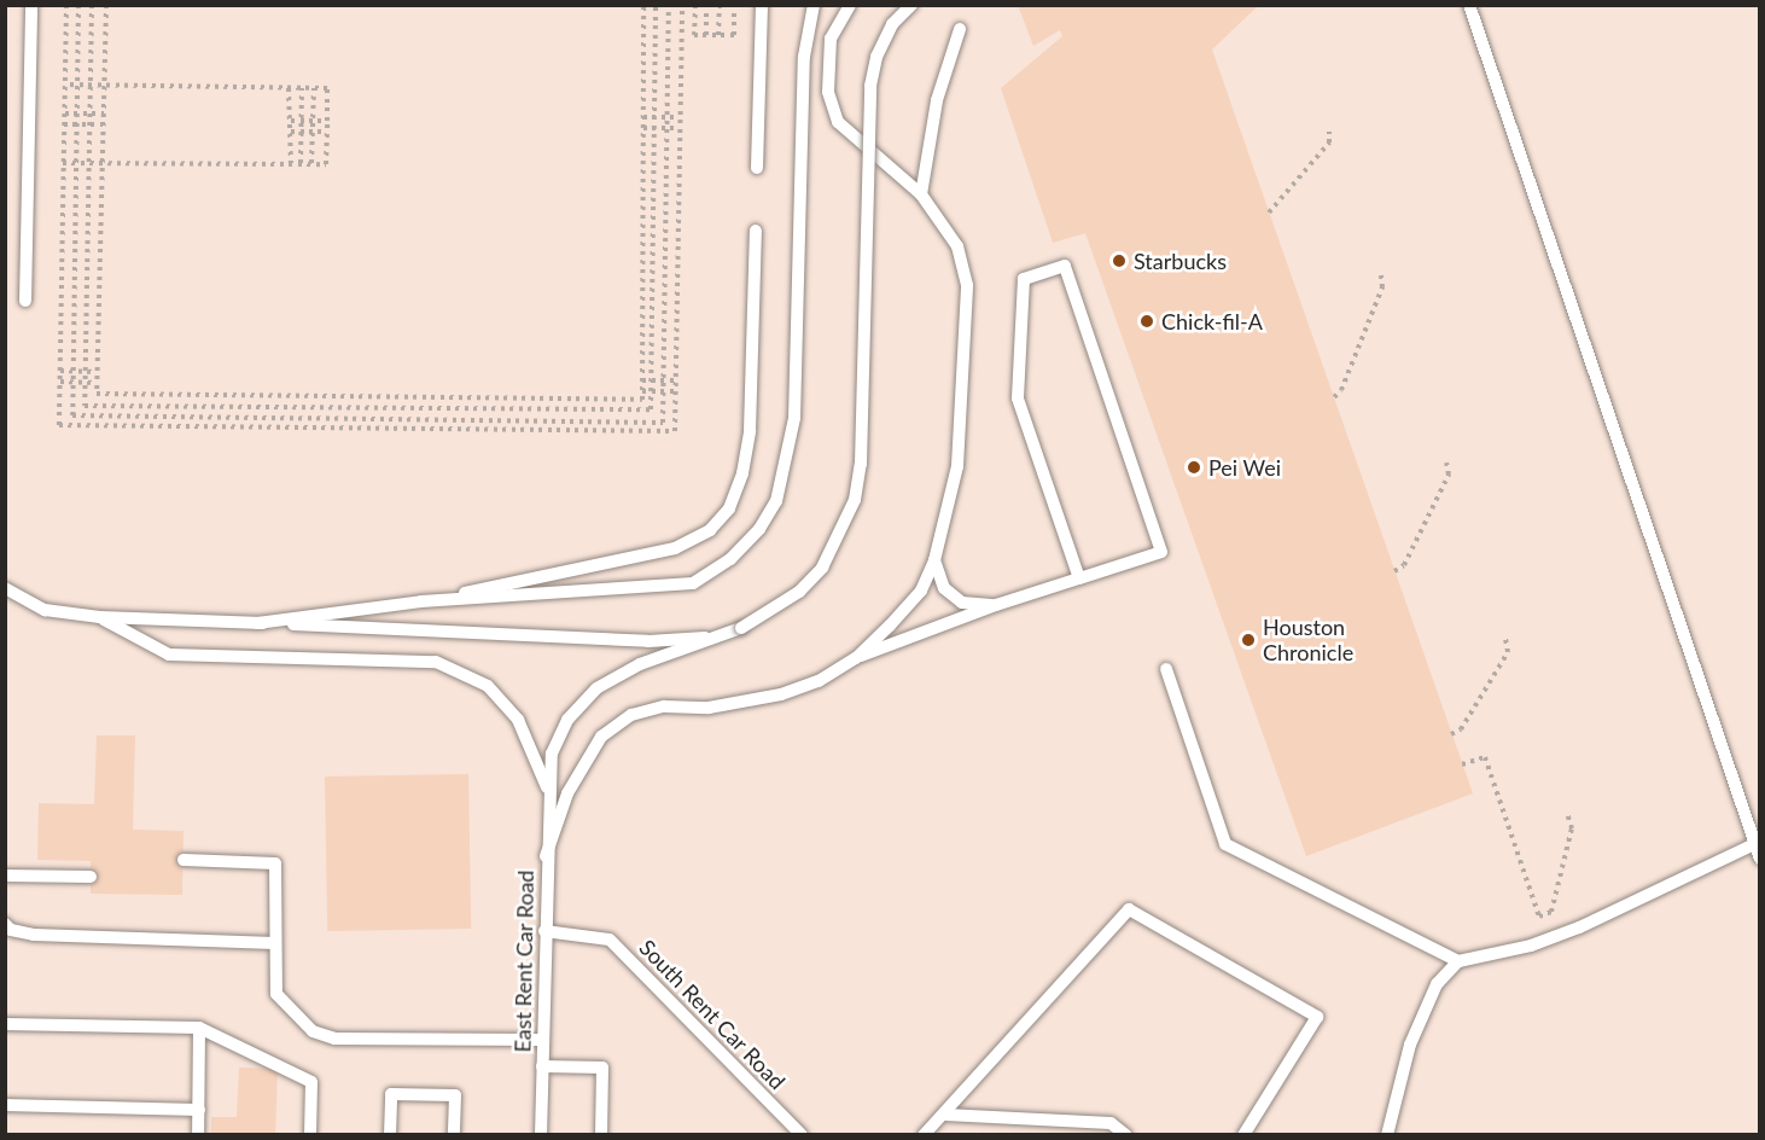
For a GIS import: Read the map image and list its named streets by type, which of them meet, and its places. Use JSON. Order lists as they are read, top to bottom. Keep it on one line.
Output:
{"streets":{"lane":["East Rent Car Road","South Rent Car Road"]},"crossings":[["East Rent Car Road","South Rent Car Road"]],"places":["Starbucks","Chick-fil-A","Pei Wei","Houston Chronicle"]}
